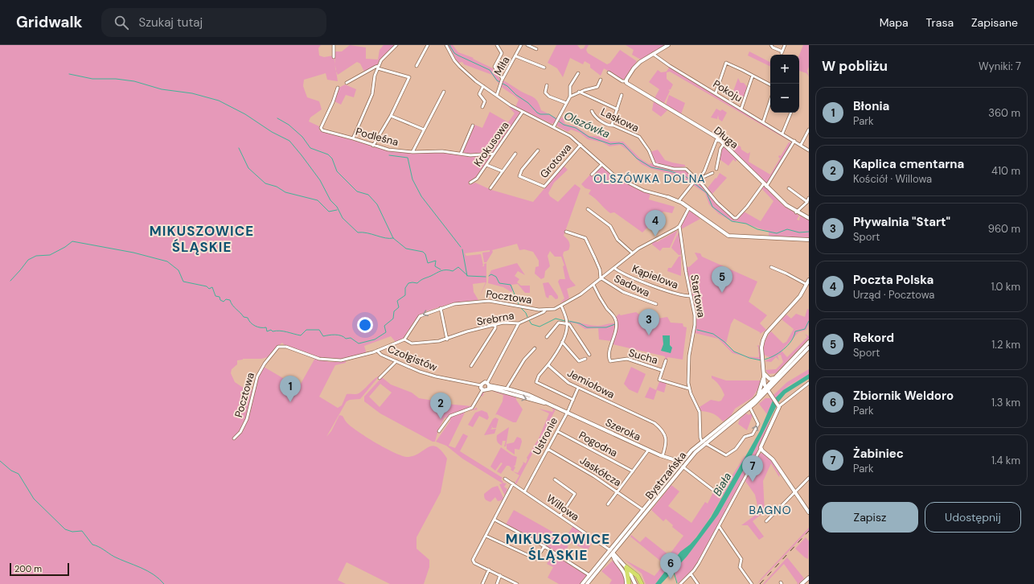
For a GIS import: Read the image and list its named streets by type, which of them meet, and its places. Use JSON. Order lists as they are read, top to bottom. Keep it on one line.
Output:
{"streets":{"street":["Miła","Pokoju","Laskowa","Podleśna","Długa","Krokusowa","Grotowa","Kąpielowa","Sadowa","Startowa","Pocztowa","Srebrna","Sucha","Czołgistów","Jemiołowa","Szeroka","Ustronie","Pogodna","Jaskółcza","Bystrzańska","Willowa"]},"crossings":[["Laskowa","Długa"],["Podleśna","Krokusowa"],["Kąpielowa","Startowa"],["Kąpielowa","Pocztowa"],["Sadowa","Pocztowa"],["Startowa","Pocztowa"],["Startowa","Sucha"],["Startowa","Bystrzańska"],["Pocztowa","Srebrna"],["Pocztowa","Sucha"],["Pocztowa","Czołgistów"],["Jemiołowa","Szeroka"],["Jemiołowa","Ustronie"],["Szeroka","Ustronie"],["Szeroka","Bystrzańska"],["Ustronie","Pogodna"],["Ustronie","Jaskółcza"],["Ustronie","Willowa"],["Jaskółcza","Bystrzańska"],["Bystrzańska","Willowa"]],"districts":["OLSZÓWKA DOLNA","MIKUSZOWICE ŚLĄSKIE","BAGNO","MIKUSZOWICE ŚLĄSKIE"],"water":["Olszówka","Biała"],"scale_bar":"200 m","page":{"header":"Gridwalk","search":"Szukaj tutaj","nav":["Mapa","Trasa","Zapisane"],"heading":["W pobliżu","Wyniki: 7"],"map_buttons":["+","−"],"list":[{"mark":"1","name":"Błonia","note":"Park","value":"360 m"},{"mark":"2","name":"Kaplica cmentarna","note":"Kościół · Willowa","value":"410 m"},{"mark":"3","name":"Pływalnia \"Start\"","note":"Sport","value":"960 m"},{"mark":"4","name":"Poczta Polska","note":"Urząd · Pocztowa","value":"1.0 km"},{"mark":"5","name":"Rekord","note":"Sport","value":"1.2 km"},{"mark":"6","name":"Zbiornik Weldoro","note":"Park","value":"1.3 km"},{"mark":"7","name":"Żabiniec","note":"Park","value":"1.4 km"}],"pins":["4","5","3","1","2","7","6"],"buttons":["Zapisz","Udostępnij"],"scale":"200 m"}}
